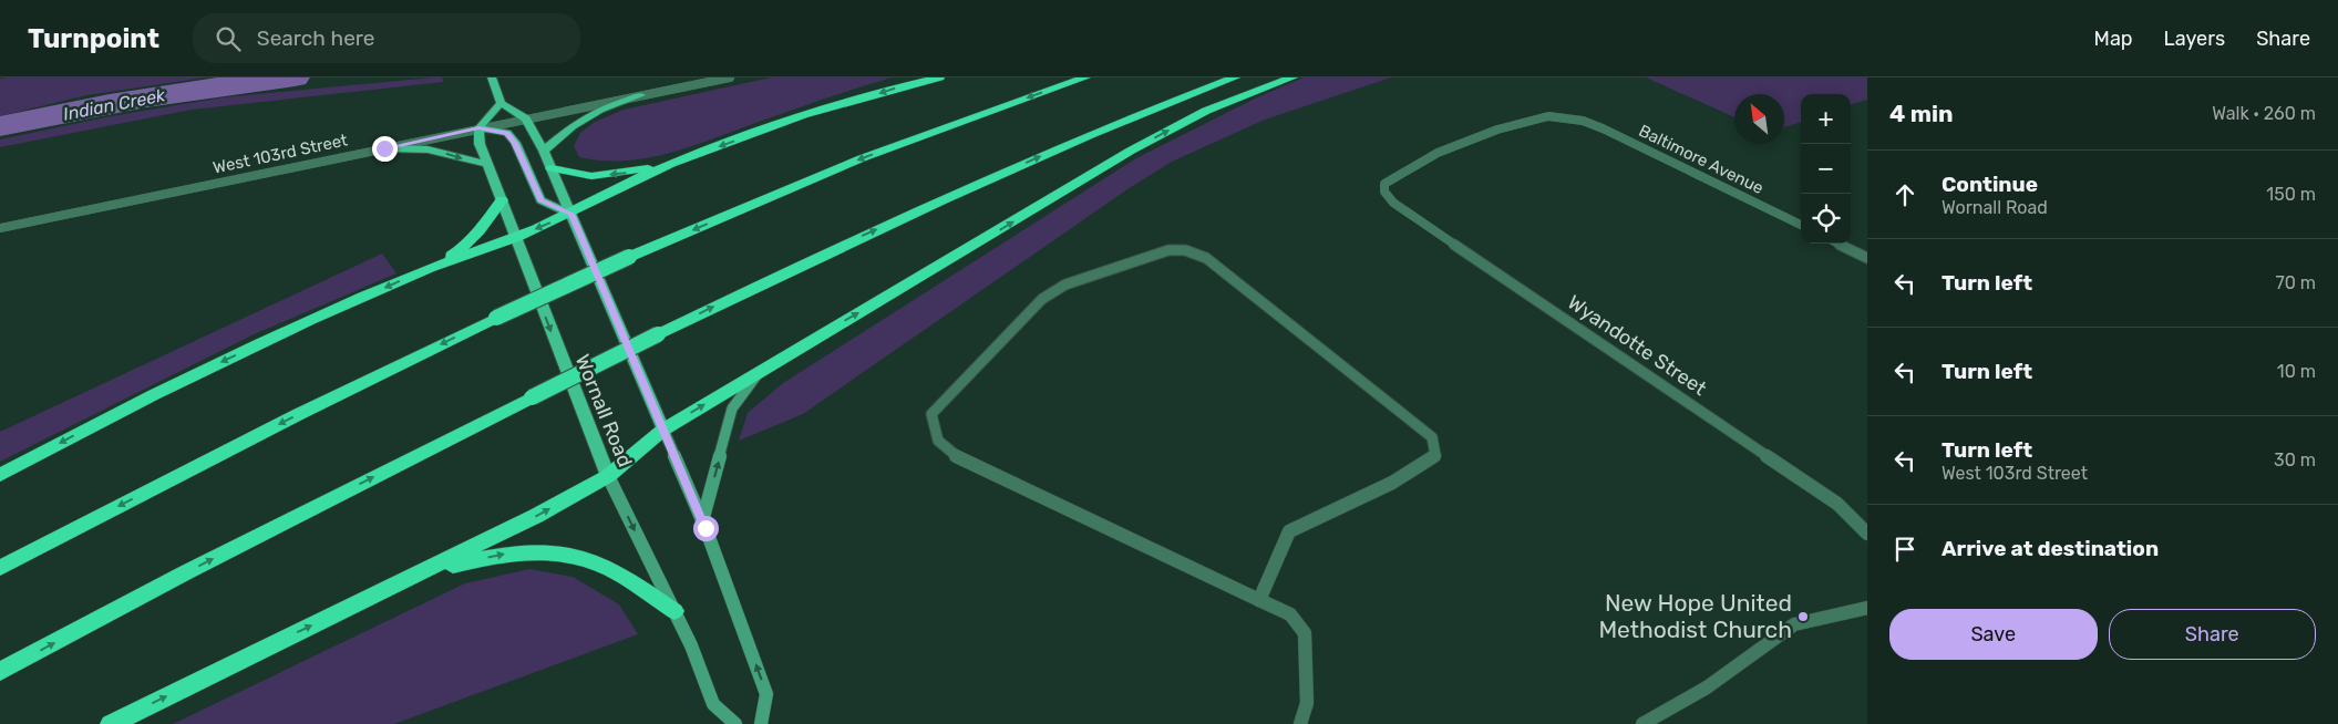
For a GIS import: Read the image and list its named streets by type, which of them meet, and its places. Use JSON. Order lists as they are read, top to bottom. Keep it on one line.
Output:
{"streets":{"main road":["Wornall Road"],"street":["West 103rd Street","Baltimore Avenue","Wyandotte Street"]},"crossings":[["West 103rd Street","Wornall Road"],["Baltimore Avenue","Wyandotte Street"]],"water":["Indian Creek"],"places":["New Hope United Methodist Church"],"north":"top left","page":{"header":"Turnpoint","search":"Search here","nav":["Map","Layers","Share"],"heading":["4 min","Walk · 260 m"],"map_buttons":["+","−"],"list":[["Continue","Wornall Road","150 m"],["Turn left","70 m"],["Turn left","10 m"],["Turn left","West 103rd Street","30 m"],"Arrive at destination"],"buttons":["Save","Share"]}}
